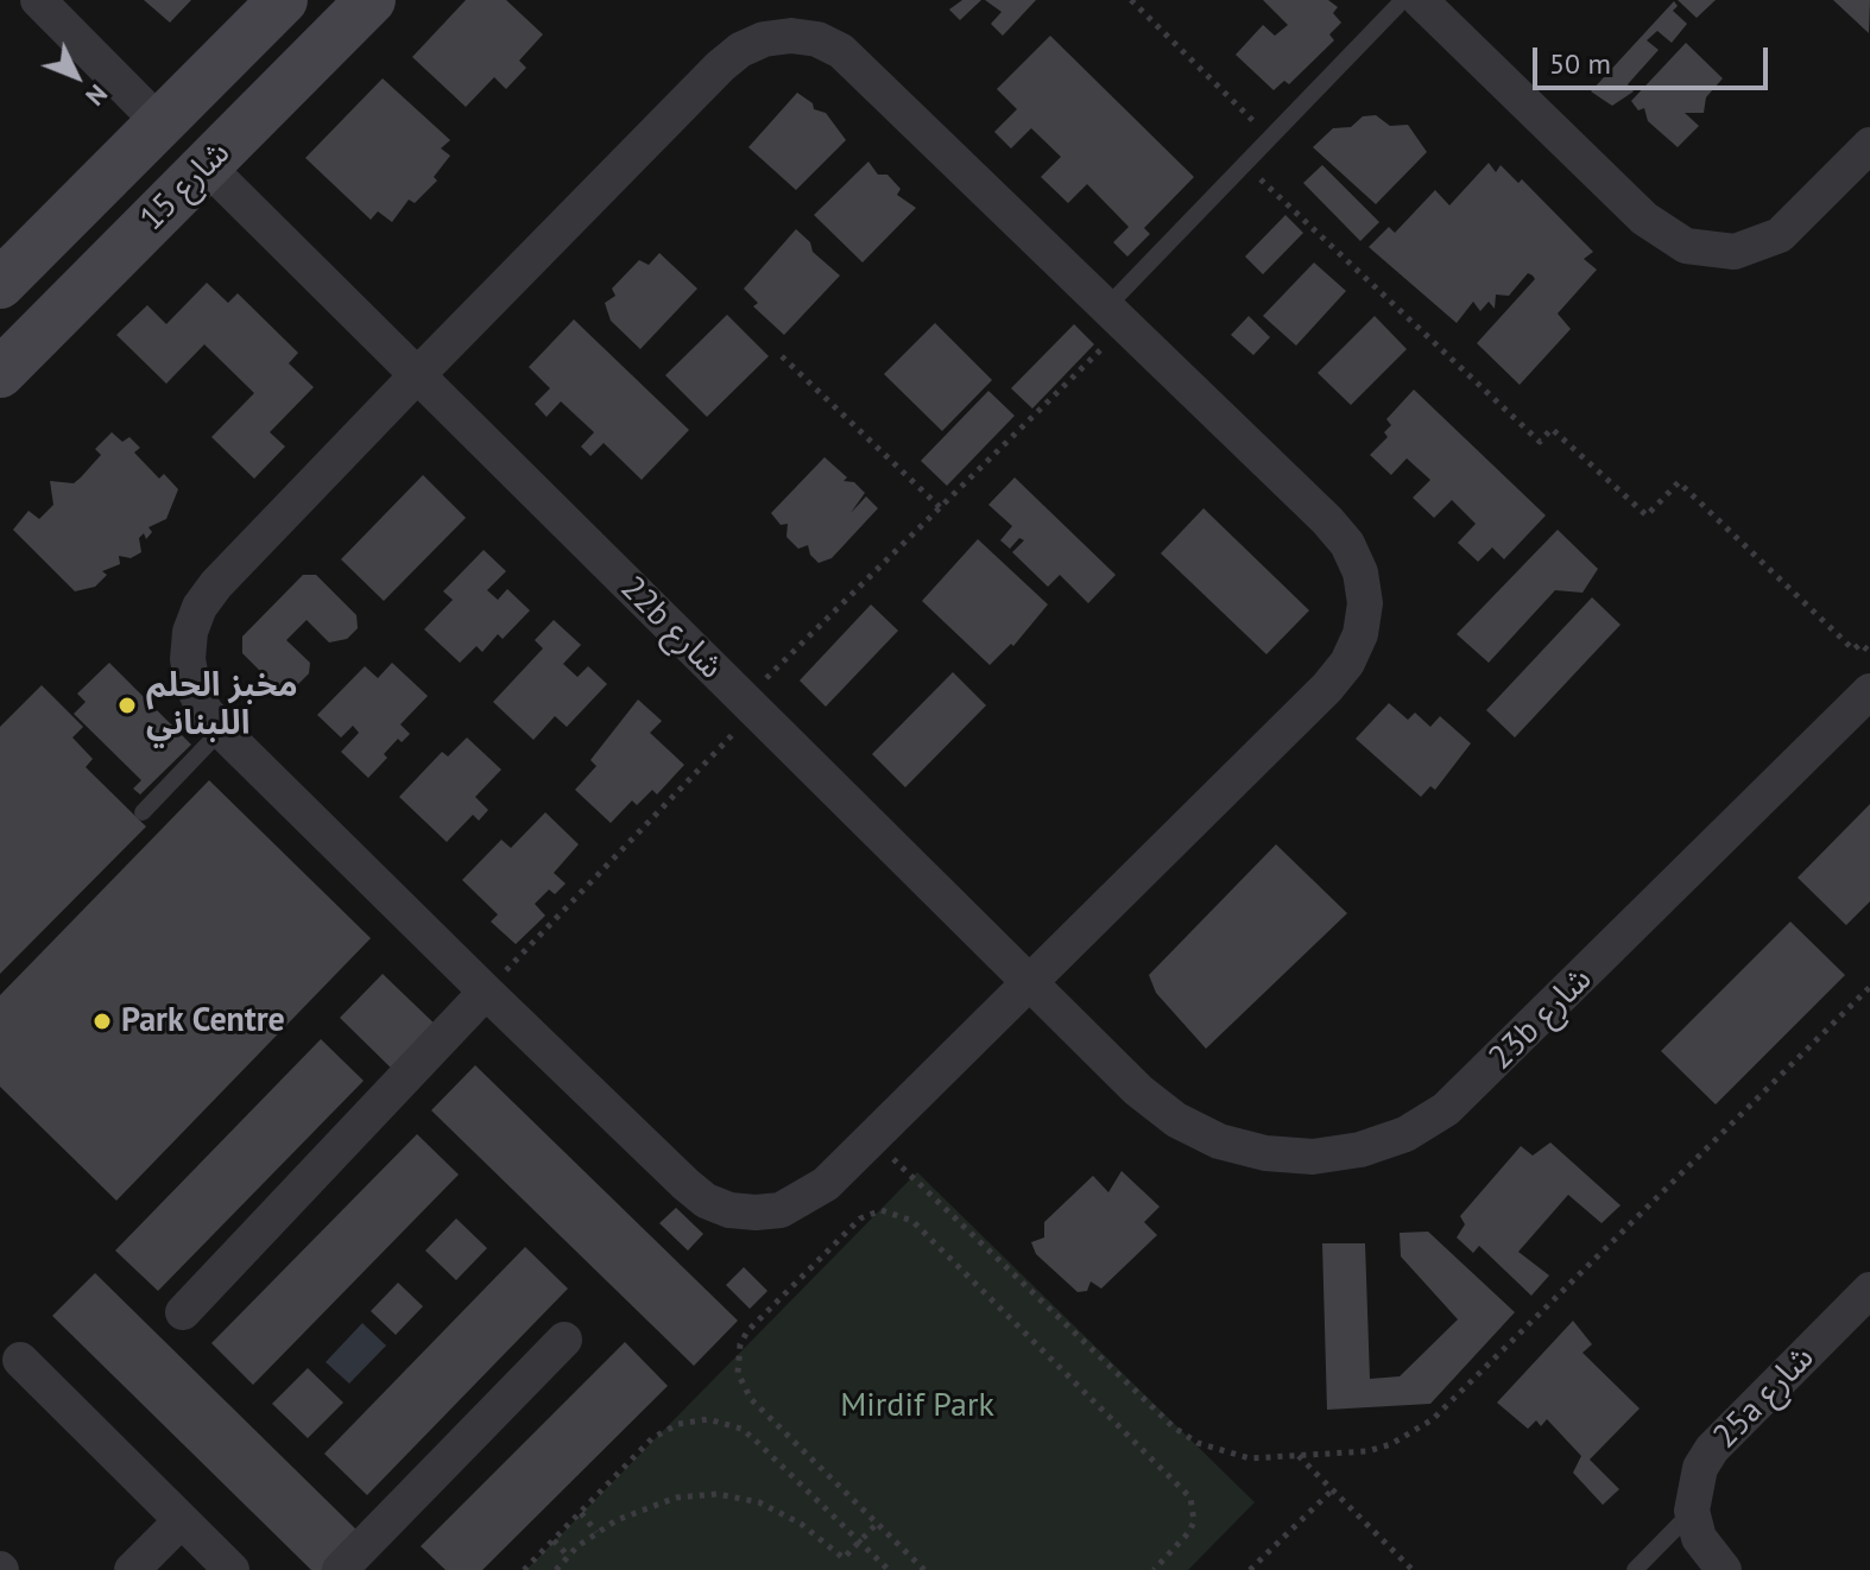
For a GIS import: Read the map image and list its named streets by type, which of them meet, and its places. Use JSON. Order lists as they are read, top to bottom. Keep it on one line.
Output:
{"streets":{"street":["شارع 15","22b شارع","23b شارع","25a شارع"]},"crossings":[["شارع 15","22b شارع"],["22b شارع","23b شارع"]],"parks":["Mirdif Park"],"places":["مخبز الحلم اللبناني","Park Centre"],"scale_bar":"50 m","north":"bottom right"}
